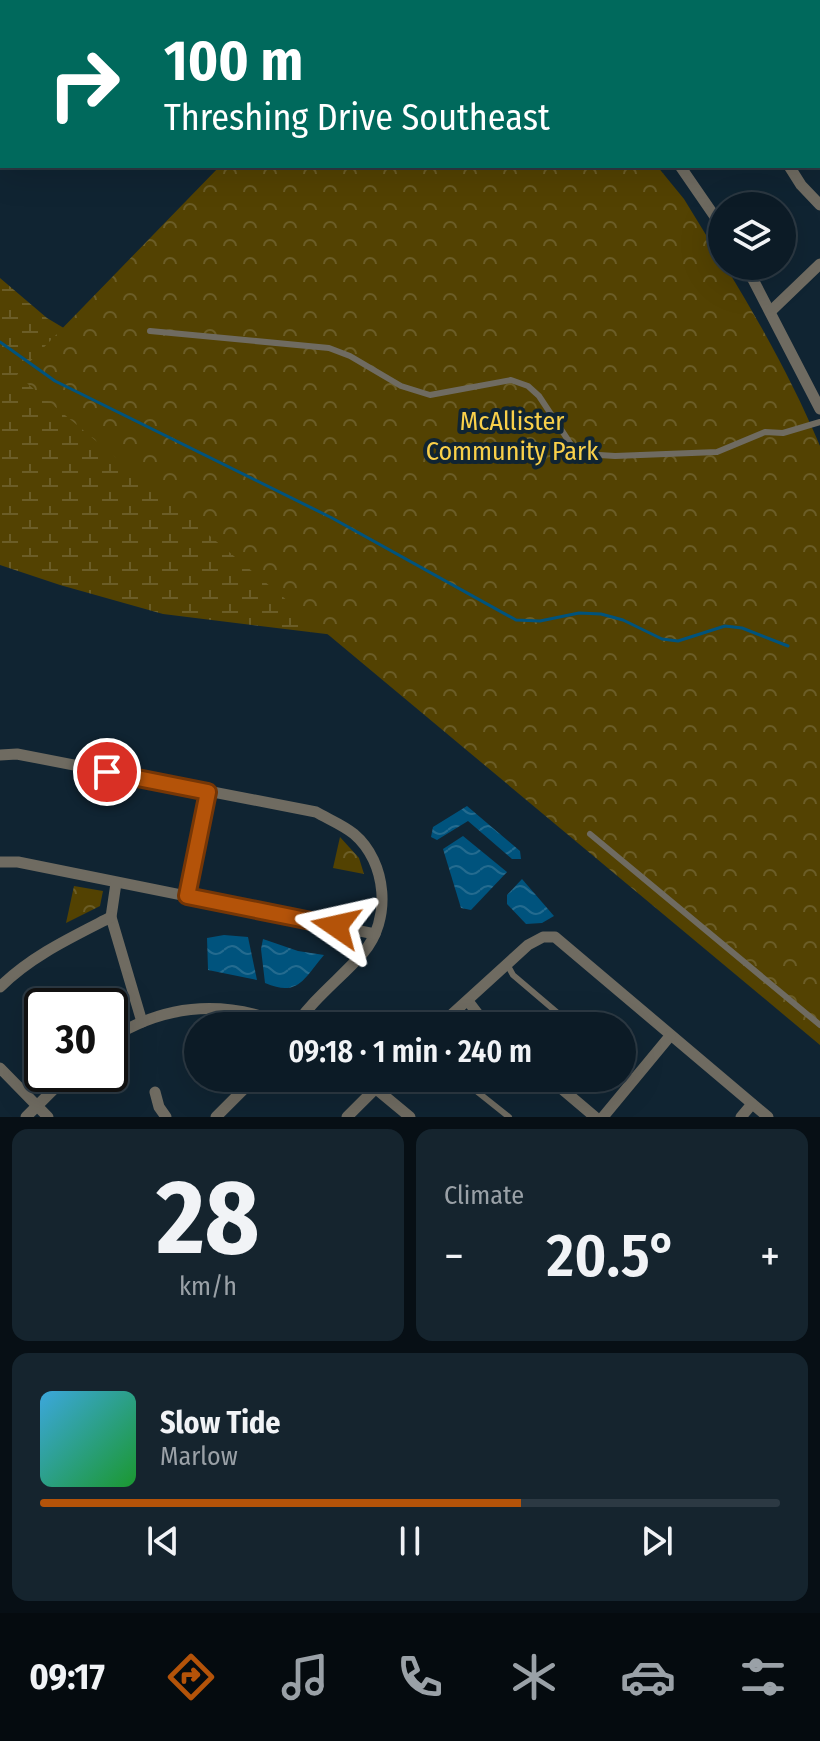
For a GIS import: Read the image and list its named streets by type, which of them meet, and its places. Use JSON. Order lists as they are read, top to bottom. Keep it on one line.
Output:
{"parks":["McAllister Community Park"],"page":{"turn":["100 m","Threshing Drive Southeast"],"limit":"30","trip":"09:18 · 1 min · 240 m","tile":[["28","km/h"],"Climate"],"heat":["−","20.5°","+"],"song":["Slow Tide","Marlow"],"tabs":"09:17"}}
